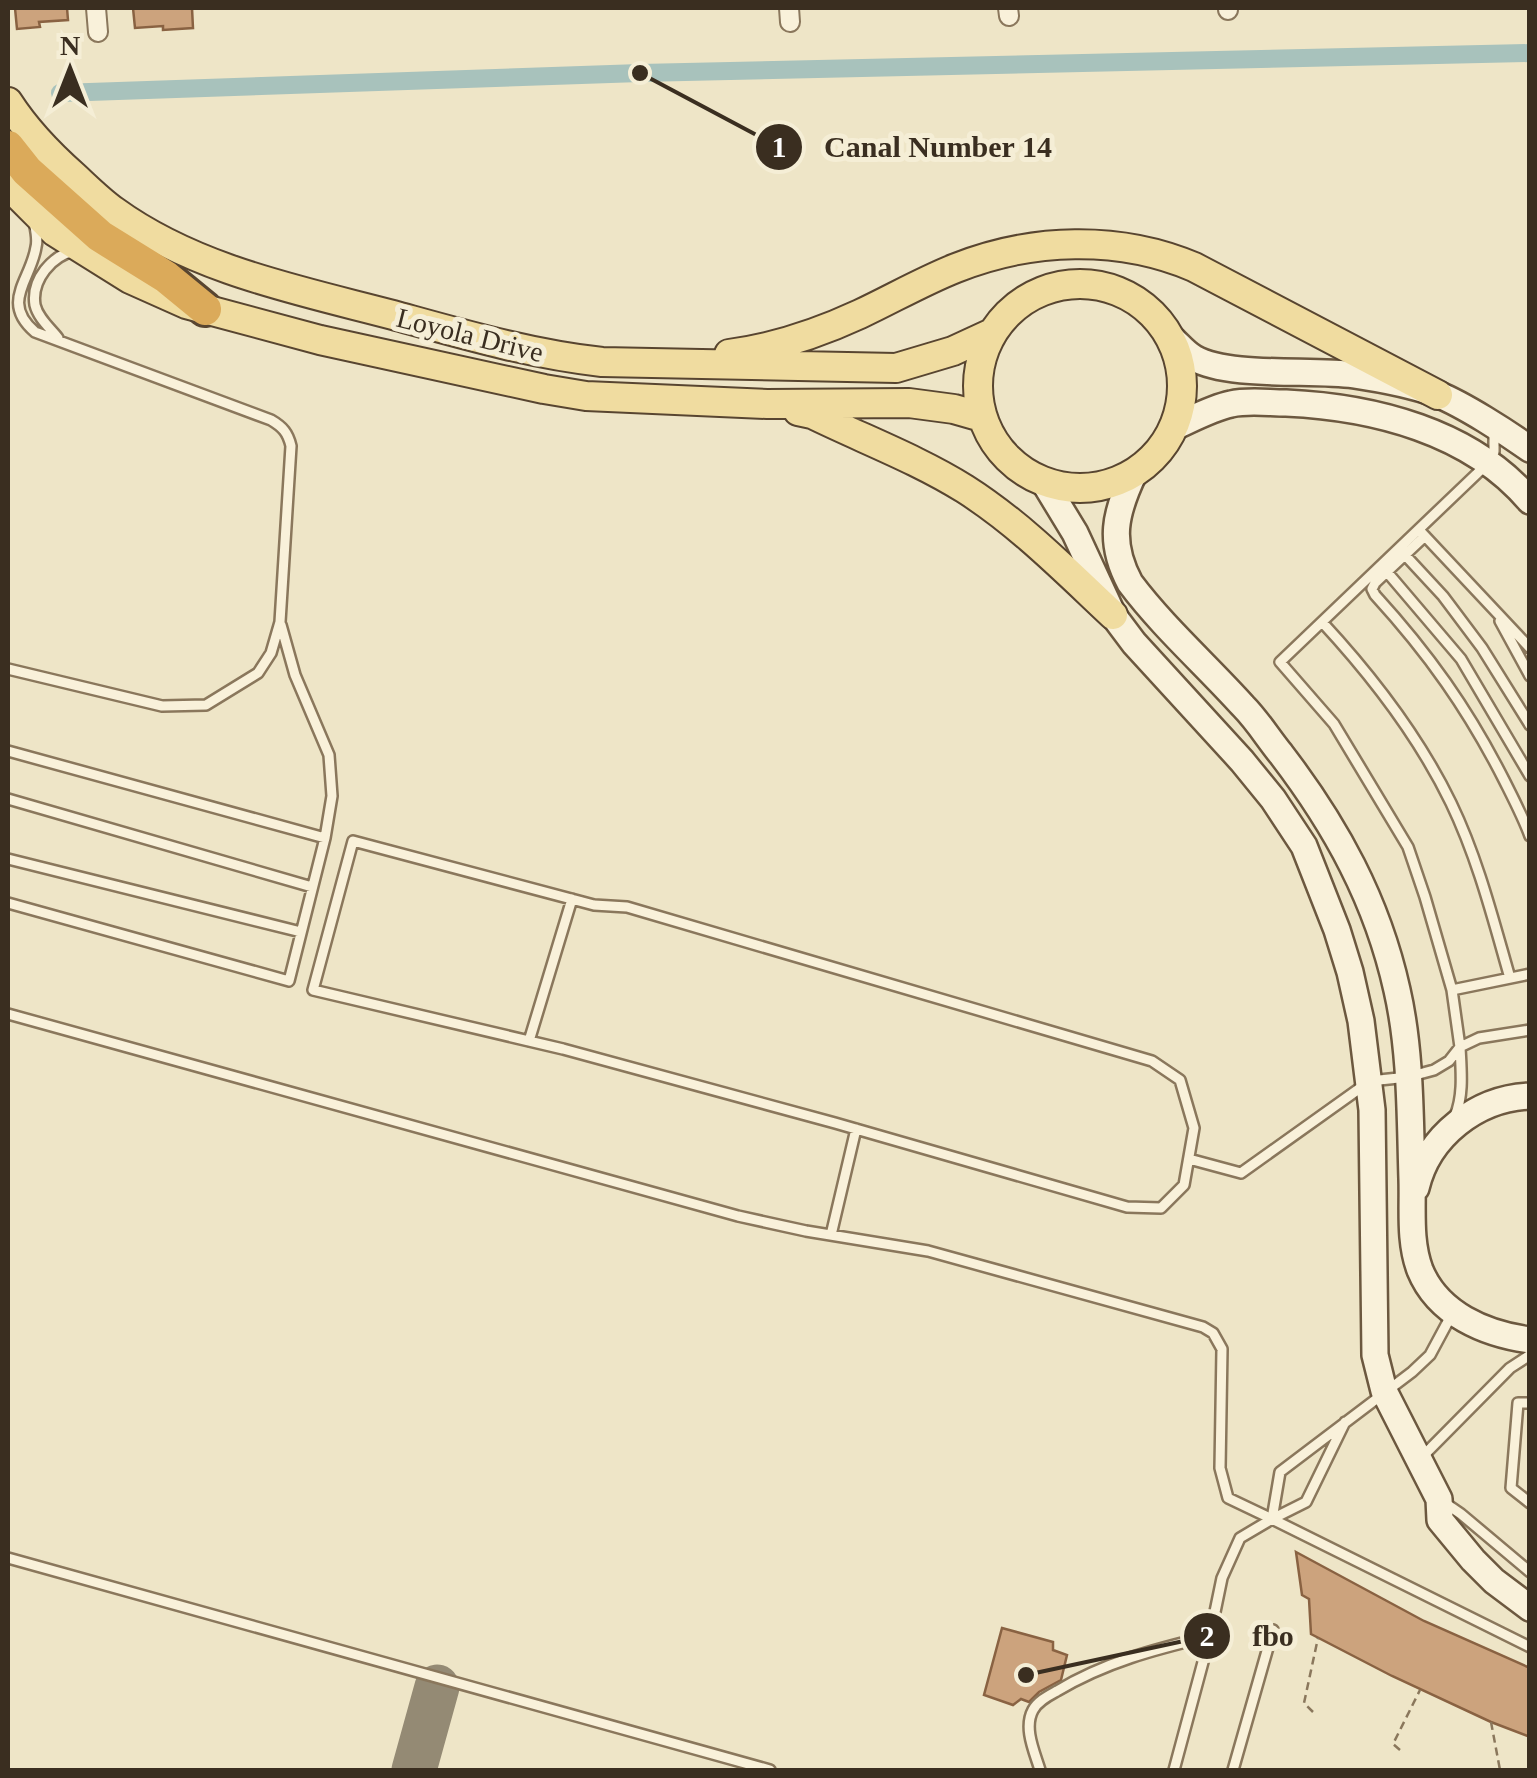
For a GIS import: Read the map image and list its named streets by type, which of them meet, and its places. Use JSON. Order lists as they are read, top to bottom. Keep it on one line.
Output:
{"streets":{"main road":["Loyola Drive"]},"places":["Canal Number 14","fbo"],"north":"top"}
